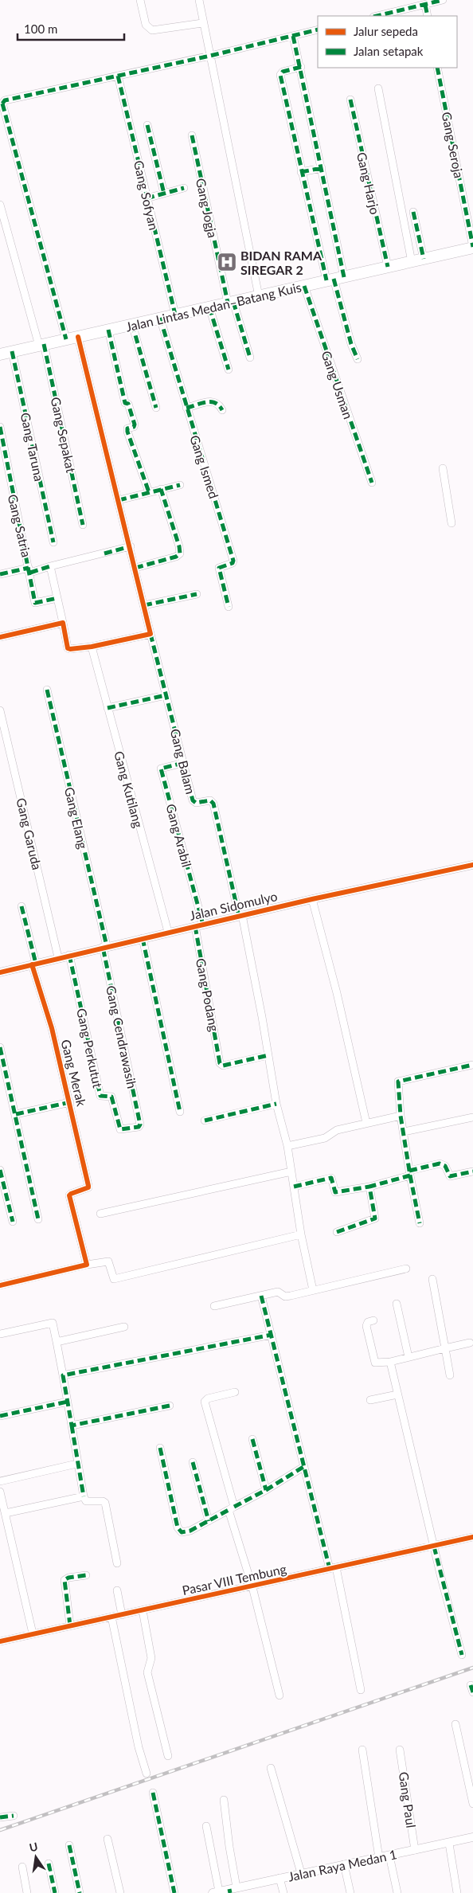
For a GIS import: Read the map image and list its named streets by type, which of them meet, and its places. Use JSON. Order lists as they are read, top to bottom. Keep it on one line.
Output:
{"streets":{"highway":["Jalan Lintas Medan–Batang Kuis"],"street":["Gang Seroja","Gang Harjo","Gang Sofyan","Gang Jogja","Gang Usman","Gang Sepakat","Gang Taruna","Gang Ismed","Gang Satria","Gang Balam","Gang Kutilang","Gang Elang","Gang Garuda","Gang Arabil","Jalan Sidomulyo","Gang Podang","Gang Cendrawasih","Gang Perkutut","Gang Merak","Pasar VIII Tembung","Gang Paul","Jalan Raya Medan 1"]},"crossings":[["Gang Seroja","Jalan Lintas Medan–Batang Kuis"],["Gang Harjo","Jalan Lintas Medan–Batang Kuis"],["Gang Sofyan","Jalan Lintas Medan–Batang Kuis"],["Gang Jogja","Jalan Lintas Medan–Batang Kuis"],["Jalan Lintas Medan–Batang Kuis","Gang Usman"],["Jalan Lintas Medan–Batang Kuis","Gang Sepakat"],["Jalan Lintas Medan–Batang Kuis","Gang Taruna"],["Jalan Lintas Medan–Batang Kuis","Gang Ismed"],["Jalan Lintas Medan–Batang Kuis","Gang Balam"],["Gang Balam","Gang Arabil"],["Gang Balam","Jalan Sidomulyo"],["Gang Kutilang","Jalan Sidomulyo"],["Gang Elang","Jalan Sidomulyo"],["Gang Elang","Gang Cendrawasih"],["Gang Garuda","Jalan Sidomulyo"],["Gang Arabil","Jalan Sidomulyo"],["Gang Arabil","Gang Podang"],["Jalan Sidomulyo","Gang Podang"],["Jalan Sidomulyo","Gang Cendrawasih"],["Jalan Sidomulyo","Gang Perkutut"],["Jalan Sidomulyo","Gang Merak"],["Gang Cendrawasih","Gang Perkutut"],["Gang Paul","Jalan Raya Medan 1"]],"places":{"hospital":["BIDAN RAMA SIREGAR 2"]},"legend":["Jalur sepeda","Jalan setapak"],"scale_bar":"100 m","north":"top"}
